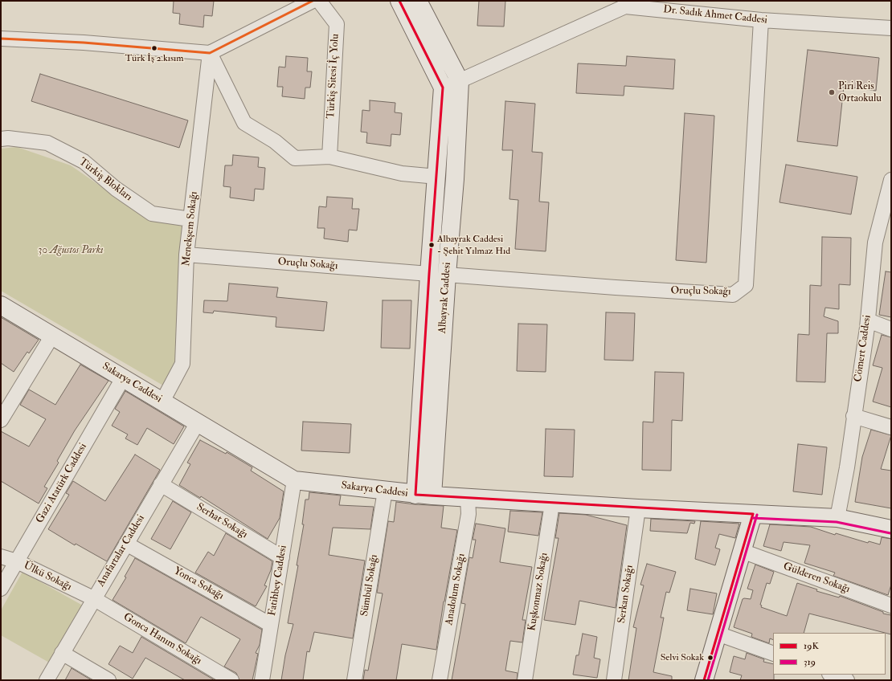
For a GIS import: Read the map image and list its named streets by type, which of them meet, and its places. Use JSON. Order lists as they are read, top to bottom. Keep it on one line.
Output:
{"streets":{"street":["Dr. Sadık Ahmet Caddesi","Türkiş Sitesi İç Yolu","Türkiş Blokları","Menekşem Sokağı","Oruçlu Sokağı","Albayrak Caddesi","Cömert Caddesi","Sakarya Caddesi","Gazi Atatürk Caddesi","Serhat Sokağı","Anafartalar Caddesi","Ülkü Sokağı","Gülderen Sokağı","Fatihbey Caddesi","Yonca Sokağı","Sümbül Sokağı","Anadolum Sokağı","Kuşkonmaz Sokağı","Serkan Sokağı","Gonca Hanım Sokağı"]},"crossings":[["Dr. Sadık Ahmet Caddesi","Oruçlu Sokağı"],["Dr. Sadık Ahmet Caddesi","Albayrak Caddesi"],["Türkiş Blokları","Menekşem Sokağı"],["Menekşem Sokağı","Oruçlu Sokağı"],["Menekşem Sokağı","Sakarya Caddesi"],["Oruçlu Sokağı","Albayrak Caddesi"],["Albayrak Caddesi","Sakarya Caddesi"],["Cömert Caddesi","Sakarya Caddesi"],["Sakarya Caddesi","Gazi Atatürk Caddesi"],["Sakarya Caddesi","Anafartalar Caddesi"],["Sakarya Caddesi","Fatihbey Caddesi"],["Sakarya Caddesi","Sümbül Sokağı"],["Sakarya Caddesi","Anadolum Sokağı"],["Sakarya Caddesi","Kuşkonmaz Sokağı"],["Sakarya Caddesi","Serkan Sokağı"],["Gazi Atatürk Caddesi","Ülkü Sokağı"],["Serhat Sokağı","Anafartalar Caddesi"],["Serhat Sokağı","Fatihbey Caddesi"],["Anafartalar Caddesi","Ülkü Sokağı"],["Anafartalar Caddesi","Yonca Sokağı"],["Anafartalar Caddesi","Gonca Hanım Sokağı"],["Ülkü Sokağı","Gonca Hanım Sokağı"],["Fatihbey Caddesi","Yonca Sokağı"]],"parks":["30 Ağustos Parkı"],"places":["Türk İş 2.kısım","Piri Reis Ortaokulu","Albayrak Caddesi - Şehit Yılmaz Hıd","Selvi Sokak"],"lines":["transit line 19K","transit line 319"],"legend":["19K","319"]}
